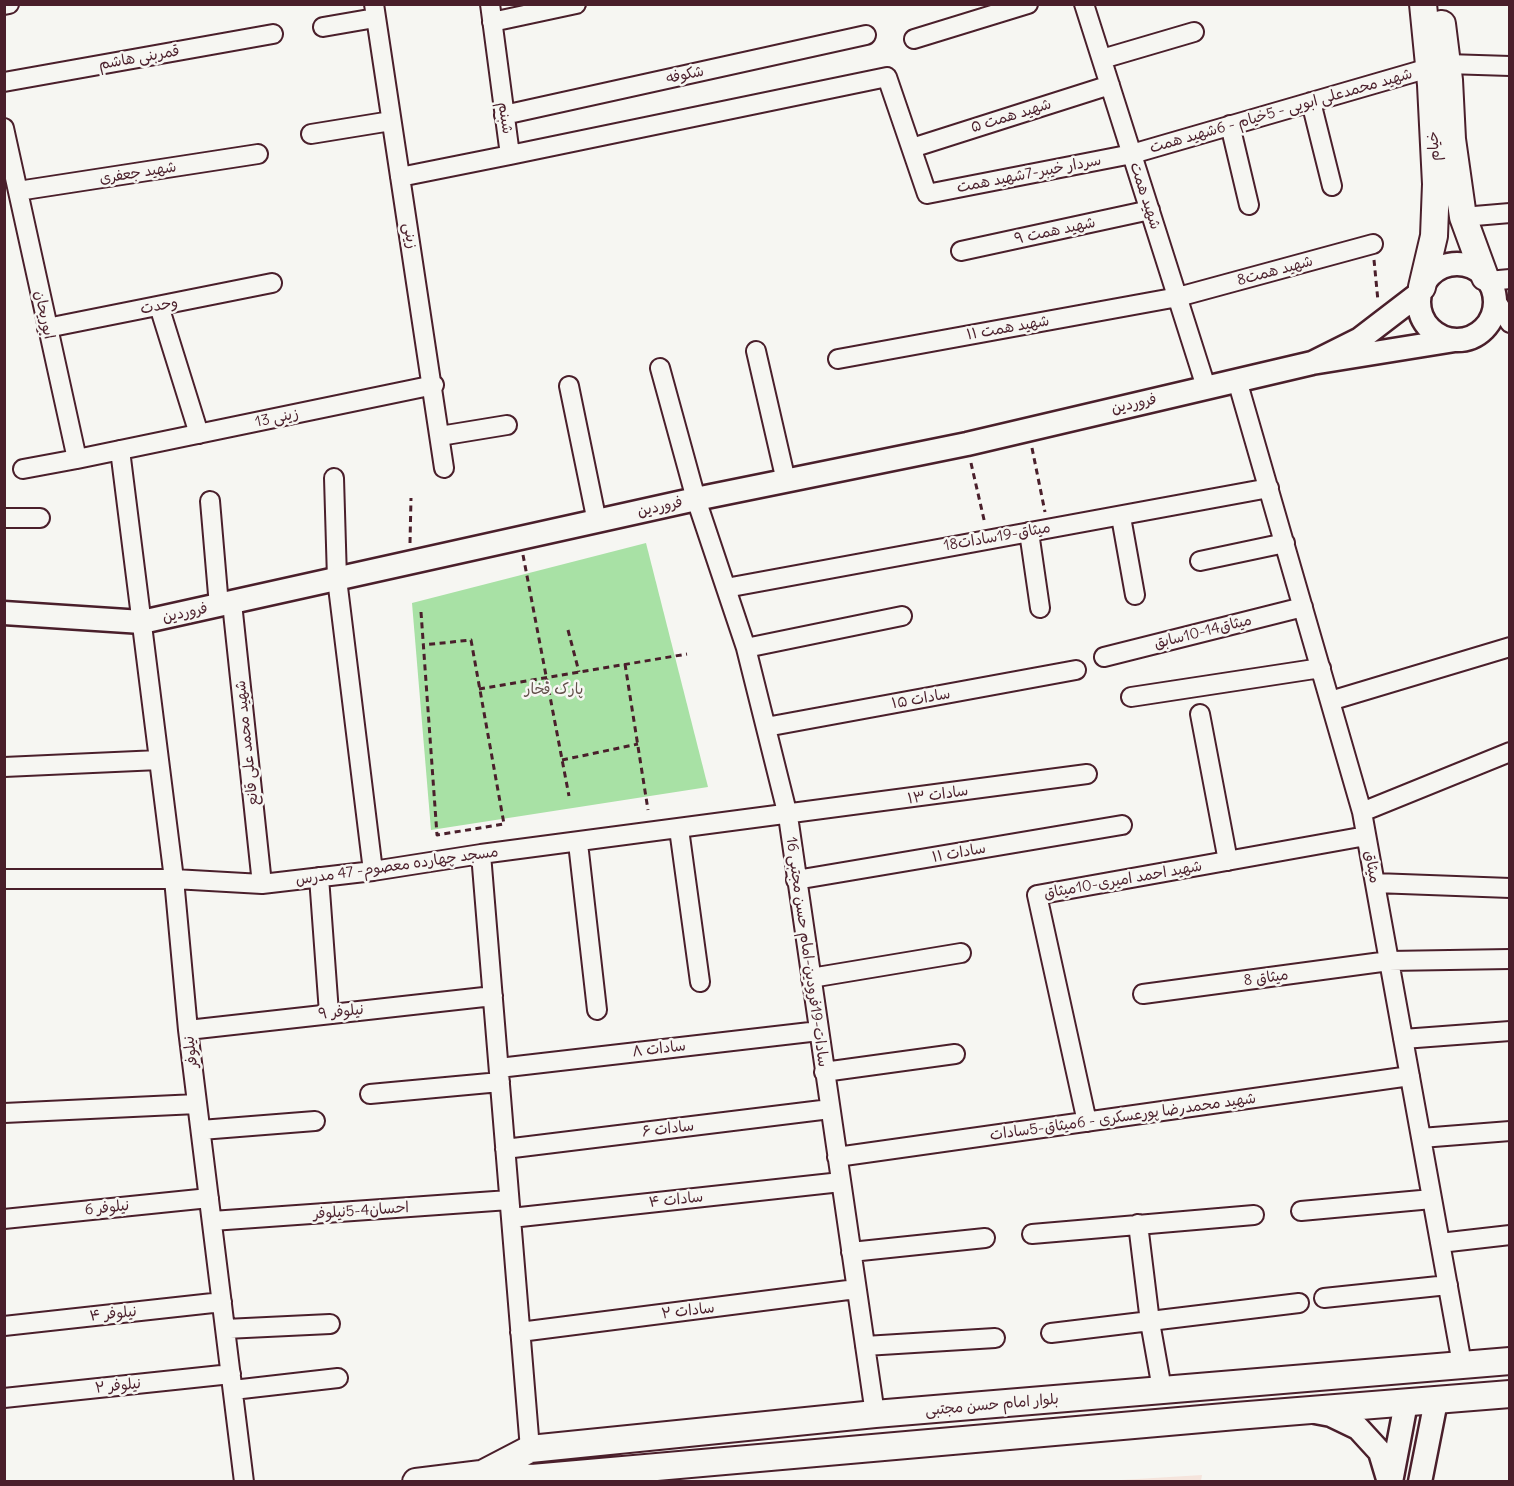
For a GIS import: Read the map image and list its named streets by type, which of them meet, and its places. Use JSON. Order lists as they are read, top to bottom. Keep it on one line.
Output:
{"streets":{"main road":["خیام","بلوار امام حسن مجتبی"],"street":["قمربنی هاشم","شکوفه","شهید محمدعلی ابویی - 5خیام - 6شهید همت","شهید همت ۵","شبنم","شهید جعفری","سردار خیبر-7شهید همت","شهید همت","شهید همت ۹","زینی","8شهید همت","وحدت","ابوریحان","شهید همت ۱۱","فروردین","زینی 13","18میثاق-19سادات","میثاق14-10سابق","سادات ۱۵","شهید محمد علی قانع","سادات ۱۳","سادات ۱۱","مسجد چهارده معصوم- 47 مدرس","میثاق","شهید احمد امیری-10میثاق","سادات-19فرودین-امام حسن مجتبی 16","میثاق 8","نیلوفر ۹","سادات ۸","نیلوفر","شهید محمدرضا پورعسکری - 6میثاق-5سادات","سادات ۶","سادات ۴","نیلوفر 6","احسان4-5نیلوفر","سادات ۲","نیلوفر ۴","نیلوفر ۲"]},"crossings":[["شکوفه","شبنم"],["شهید محمدعلی ابویی - 5خیام - 6شهید همت","خیام"],["شهید محمدعلی ابویی - 5خیام - 6شهید همت","سردار خیبر-7شهید همت"],["شهید محمدعلی ابویی - 5خیام - 6شهید همت","شهید همت"],["شهید همت ۵","سردار خیبر-7شهید همت"],["شهید همت ۵","شهید همت"],["شبنم","زینی"],["خیام","فروردین"],["شهید جعفری","ابوریحان"],["سردار خیبر-7شهید همت","شهید همت"],["شهید همت","شهید همت ۹"],["شهید همت","8شهید همت"],["شهید همت","شهید همت ۱۱"],["شهید همت","فروردین"],["زینی","زینی 13"],["8شهید همت","شهید همت ۱۱"],["وحدت","ابوریحان"],["فروردین","شهید محمد علی قانع"],["فروردین","میثاق"],["فروردین","سادات-19فرودین-امام حسن مجتبی 16"],["فروردین","نیلوفر"],["زینی 13","نیلوفر"],["18میثاق-19سادات","میثاق"],["18میثاق-19سادات","سادات-19فرودین-امام حسن مجتبی 16"],["میثاق14-10سابق","میثاق"],["سادات ۱۵","سادات-19فرودین-امام حسن مجتبی 16"],["شهید محمد علی قانع","مسجد چهارده معصوم- 47 مدرس"],["سادات ۱۳","مسجد چهارده معصوم- 47 مدرس"],["سادات ۱۳","سادات-19فرودین-امام حسن مجتبی 16"],["سادات ۱۱","سادات-19فرودین-امام حسن مجتبی 16"],["مسجد چهارده معصوم- 47 مدرس","سادات-19فرودین-امام حسن مجتبی 16"],["مسجد چهارده معصوم- 47 مدرس","نیلوفر"],["میثاق","شهید احمد امیری-10میثاق"],["میثاق","میثاق 8"],["میثاق","شهید محمدرضا پورعسکری - 6میثاق-5سادات"],["میثاق","بلوار امام حسن مجتبی"],["شهید احمد امیری-10میثاق","شهید محمدرضا پورعسکری - 6میثاق-5سادات"],["سادات-19فرودین-امام حسن مجتبی 16","سادات ۸"],["سادات-19فرودین-امام حسن مجتبی 16","شهید محمدرضا پورعسکری - 6میثاق-5سادات"],["سادات-19فرودین-امام حسن مجتبی 16","سادات ۶"],["سادات-19فرودین-امام حسن مجتبی 16","سادات ۴"],["سادات-19فرودین-امام حسن مجتبی 16","سادات ۲"],["سادات-19فرودین-امام حسن مجتبی 16","بلوار امام حسن مجتبی"],["نیلوفر ۹","نیلوفر"],["نیلوفر","نیلوفر 6"],["نیلوفر","احسان4-5نیلوفر"],["نیلوفر","نیلوفر ۴"],["نیلوفر","نیلوفر ۲"]],"parks":["پارک فخار"]}
